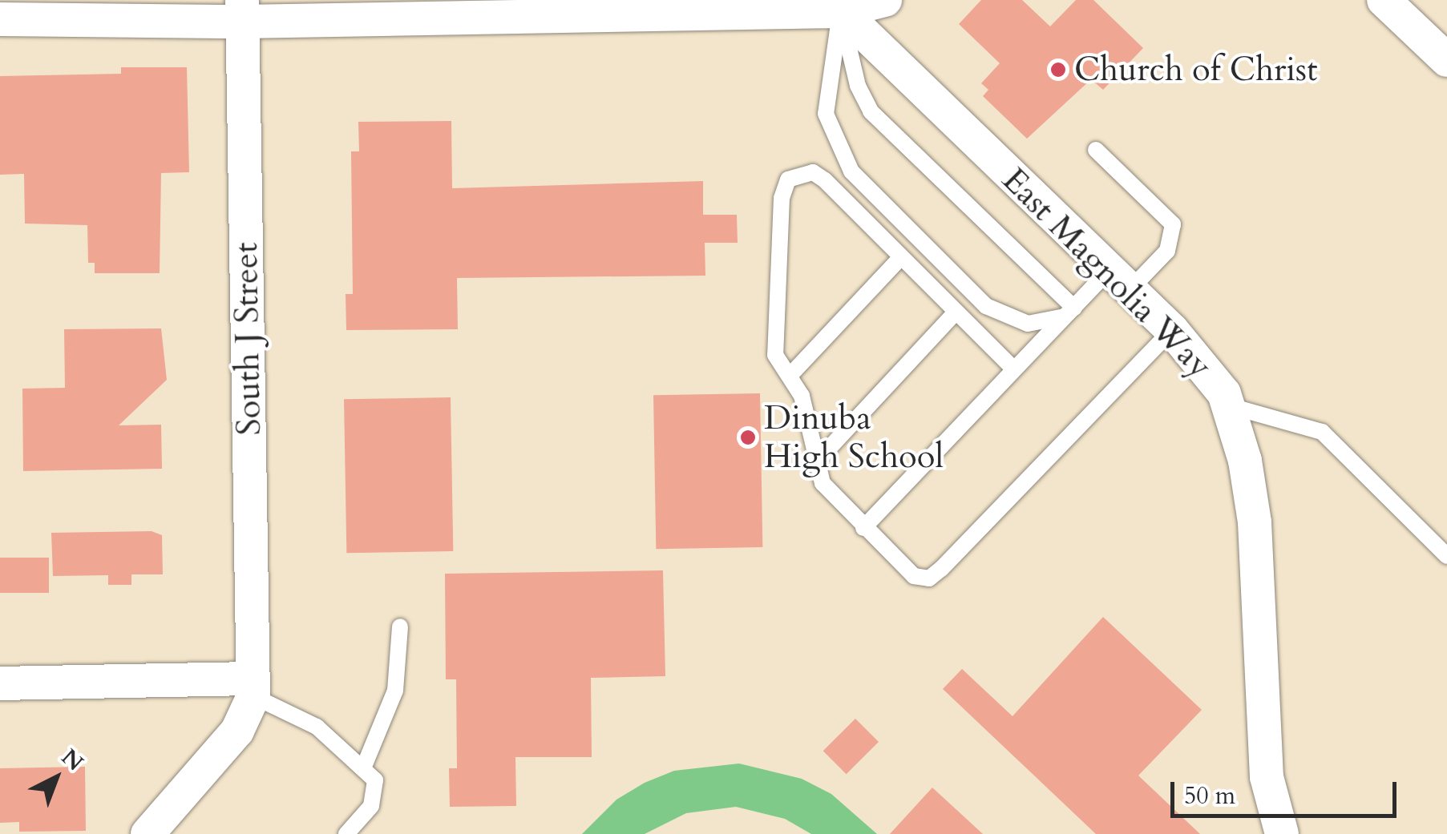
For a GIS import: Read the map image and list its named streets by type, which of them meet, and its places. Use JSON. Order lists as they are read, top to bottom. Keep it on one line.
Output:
{"streets":{"street":["East Magnolia Way","South J Street"]},"places":["Church of Christ","Dinuba High School"],"scale_bar":"50 m","north":"top right"}
